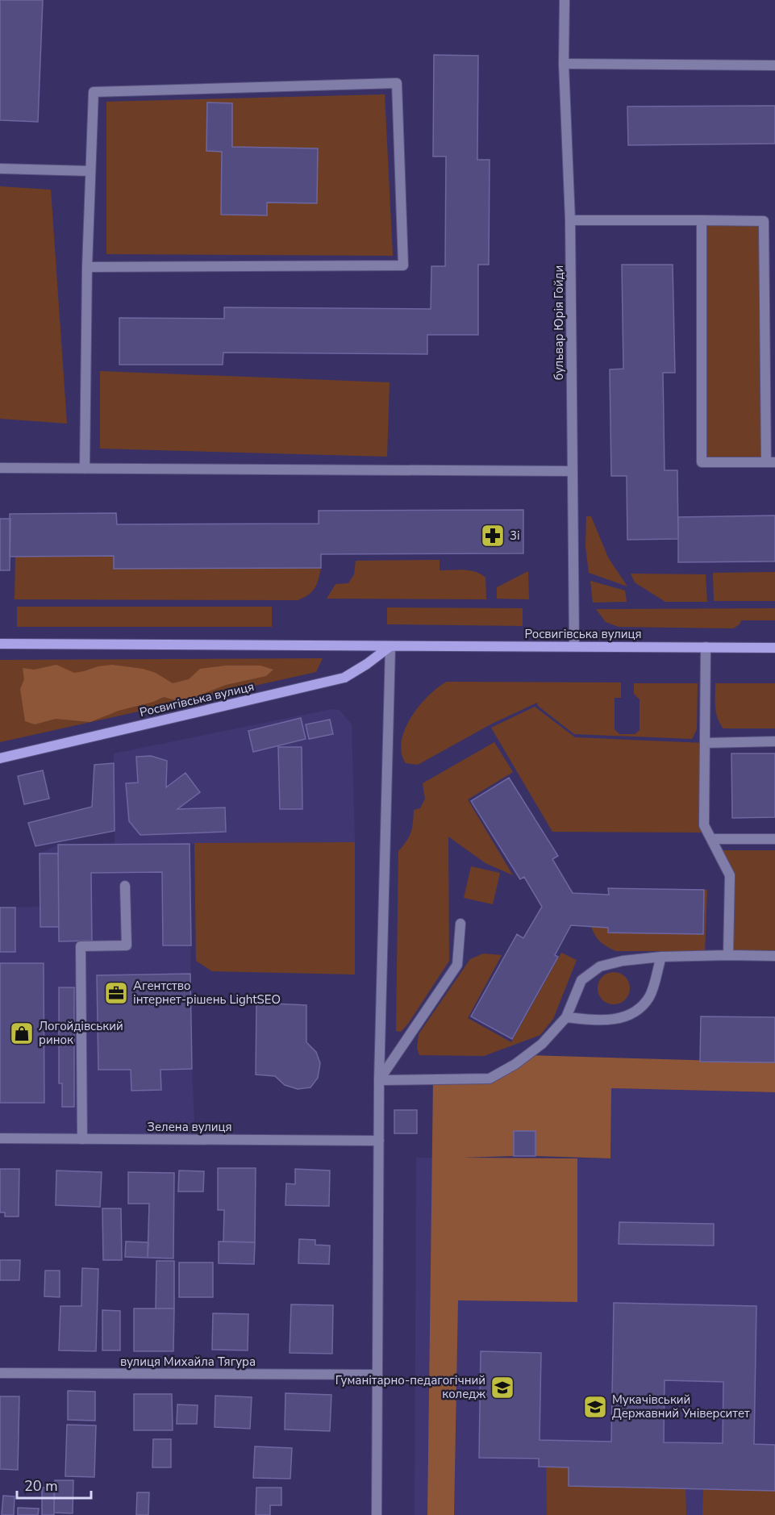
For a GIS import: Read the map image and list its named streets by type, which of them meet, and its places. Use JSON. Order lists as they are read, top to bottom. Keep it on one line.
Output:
{"streets":{"street":["бульвар Юрія Гойди","Росвигівська вулиця","Зелена вулиця","вулиця Михайла Тягура"]},"crossings":[["бульвар Юрія Гойди","Росвигівська вулиця"]],"places":{"pharmacy":["3і"],"office":["Агентство інтернет-рішень LightSEO"],"shop":["Логойдівський ринок"],"school or university":["Гуманітарно-педагогічний коледж","Мукачівський Державний Університет"]},"scale_bar":"20 m"}
